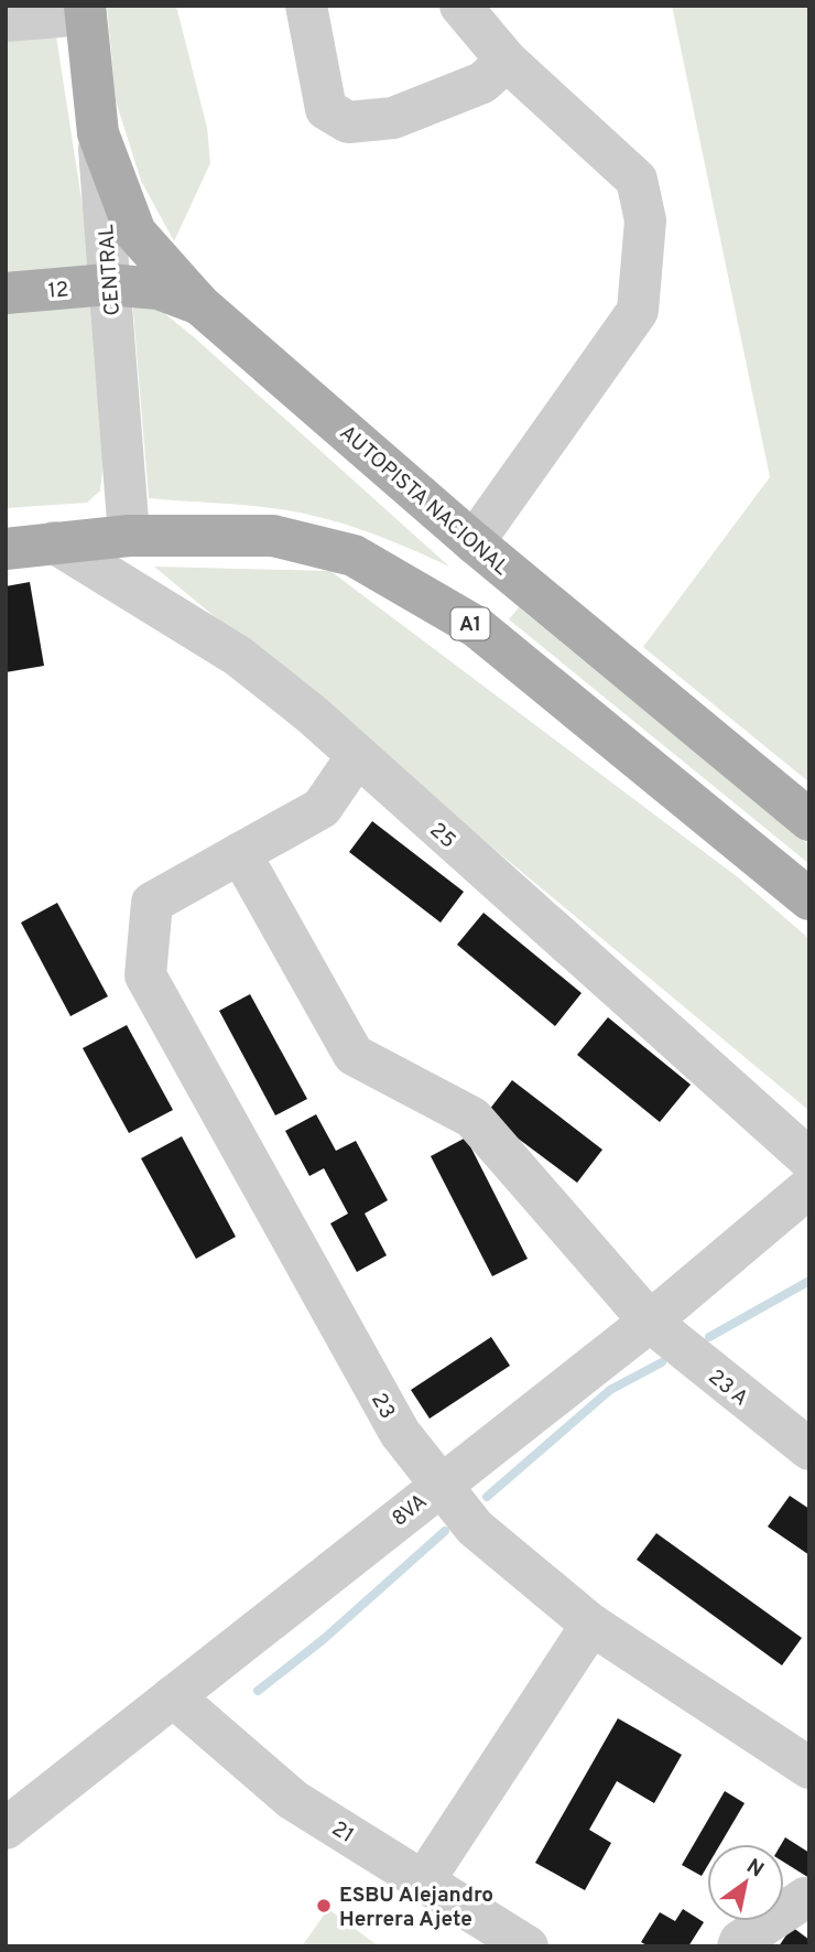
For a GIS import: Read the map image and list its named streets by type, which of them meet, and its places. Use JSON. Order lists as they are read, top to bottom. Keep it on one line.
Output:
{"streets":{"main road":["CENTRAL","12","AUTOPISTA NACIONAL","A1"],"street":["25","23 A","23","8VA","21"]},"crossings":[["CENTRAL","12"],["CENTRAL","AUTOPISTA NACIONAL"],["CENTRAL","A1"],["12","AUTOPISTA NACIONAL"],["A1","25"],["23 A","23"],["23 A","8VA"],["23","8VA"],["8VA","21"]],"places":["ESBU Alejandro Herrera Ajete"],"north":"top right"}
